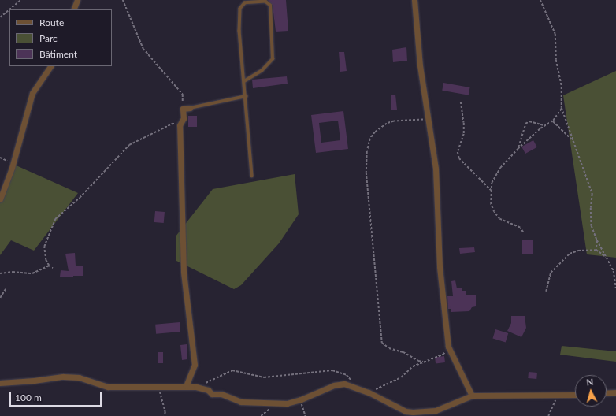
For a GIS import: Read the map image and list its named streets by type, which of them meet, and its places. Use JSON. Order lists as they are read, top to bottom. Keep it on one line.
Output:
{"legend":["Route","Parc","Bâtiment"],"scale_bar":"100 m","north":"top"}
